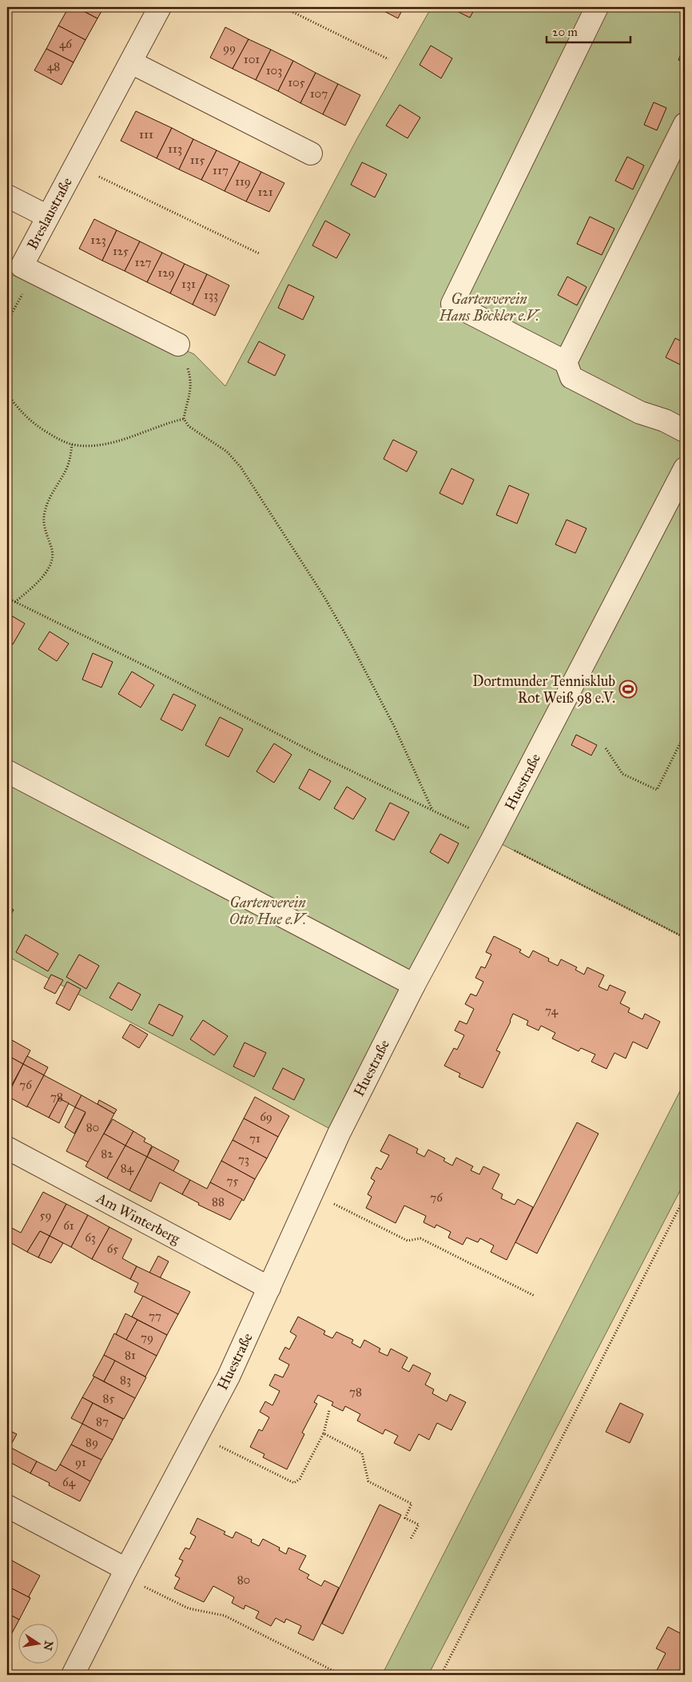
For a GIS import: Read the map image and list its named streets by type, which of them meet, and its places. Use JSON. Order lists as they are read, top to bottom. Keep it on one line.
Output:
{"streets":{"street":["Breslaustraße","Huestraße","Am Winterberg"]},"crossings":[["Huestraße","Am Winterberg"]],"parks":["Gartenverein Hans Böckler e.V.","Gartenverein Otto Hue e.V."],"places":{"sports":["Dortmunder Tennisklub Rot Weiß 98 e.V."]},"house_numbers":["46","99","101","48","103","105","107","111","113","115","117","119","121","123","125","127","129","131","133","74","76","78","69","80","71","82","73","84","75","76","88","59","61","63","65","77","79","81","83","78","85","87","89","91","64","80"],"scale_bar":"20 m","north":"right"}
